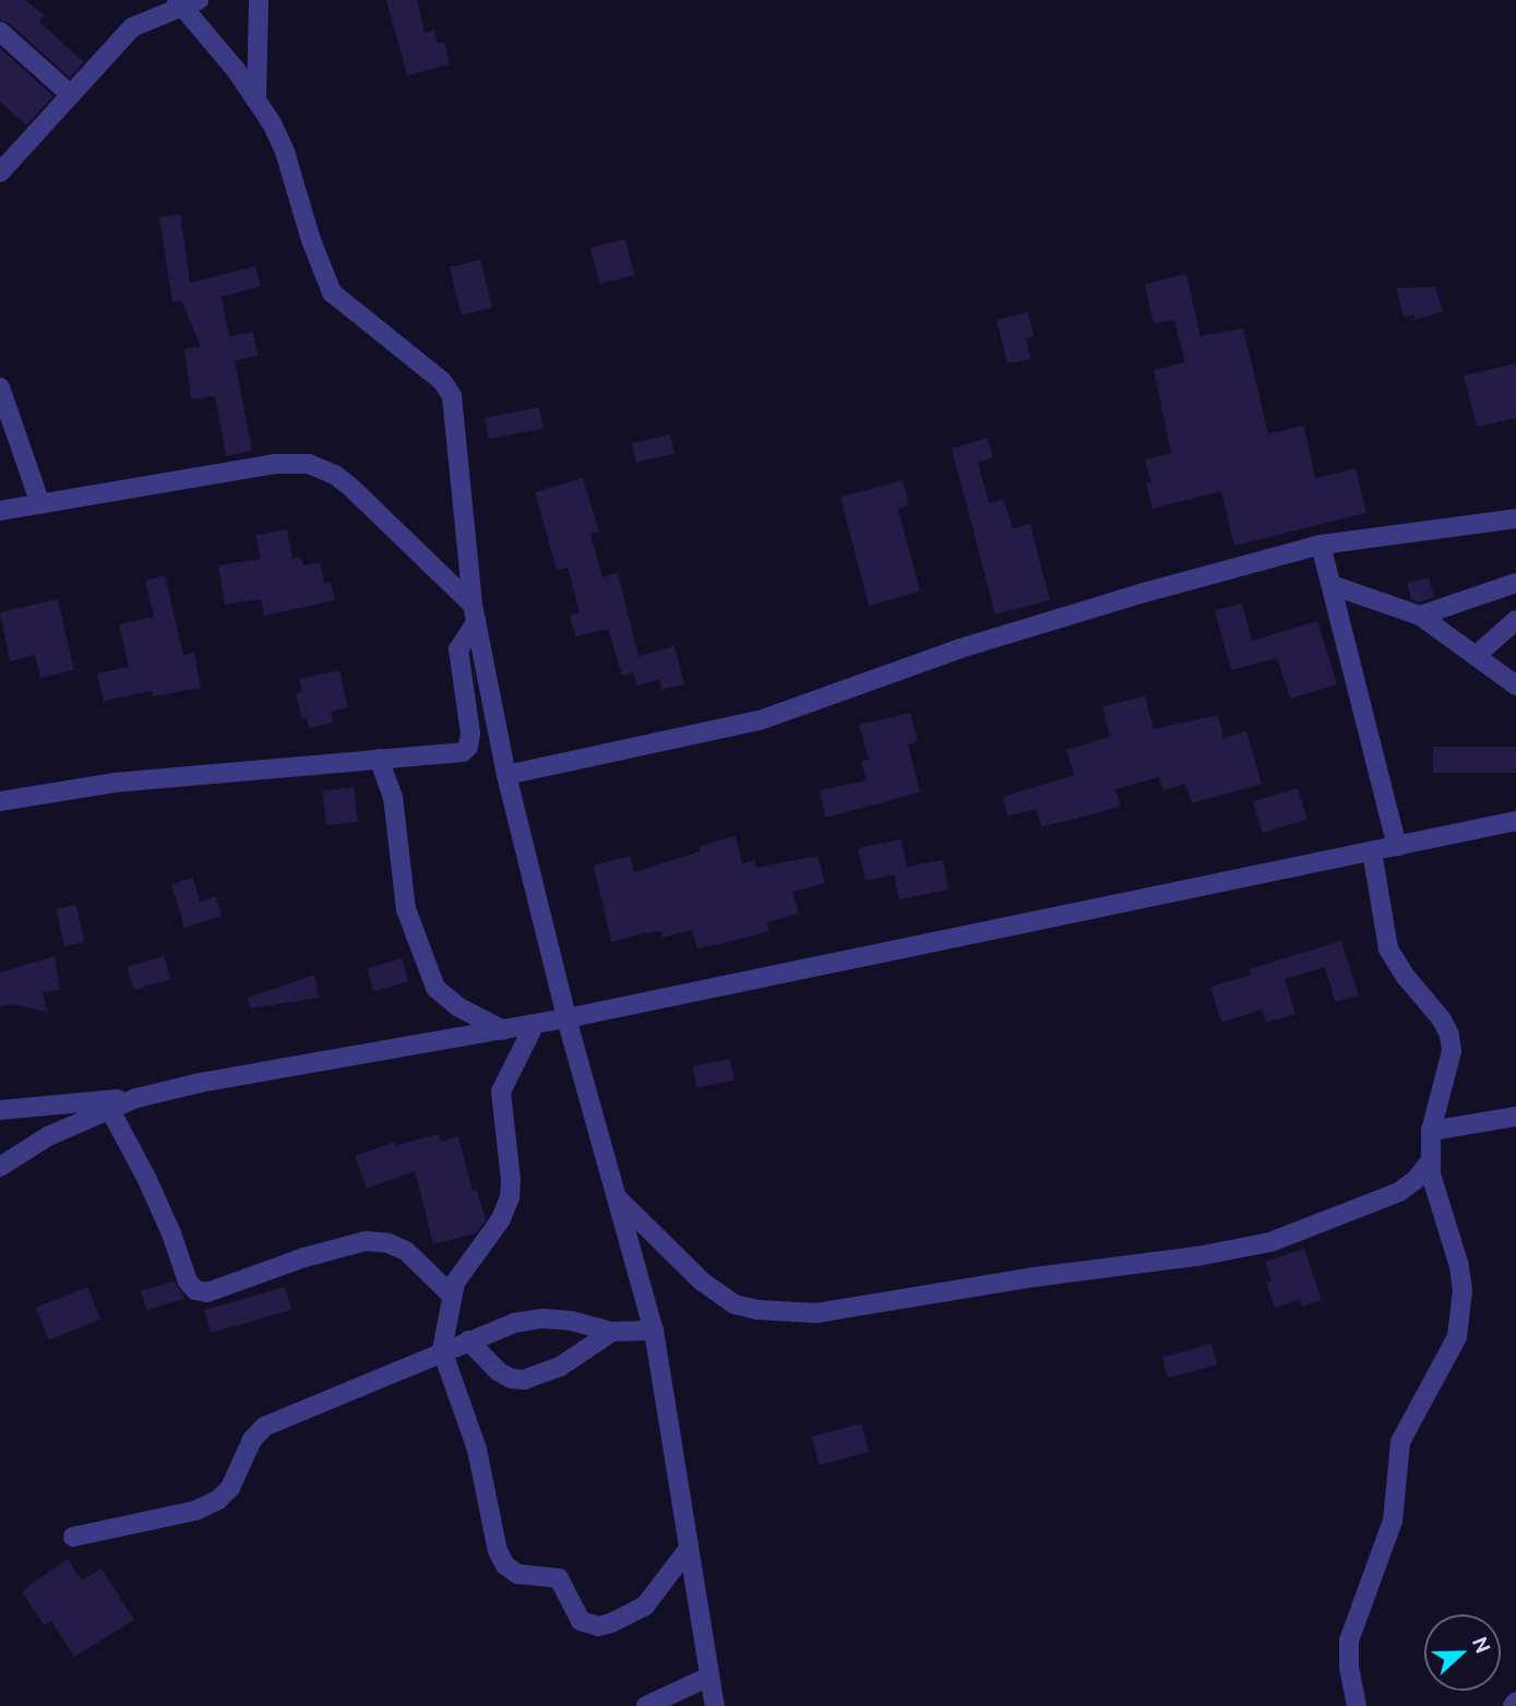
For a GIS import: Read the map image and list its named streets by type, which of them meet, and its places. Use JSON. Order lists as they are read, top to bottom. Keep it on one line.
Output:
{"north":"right"}
